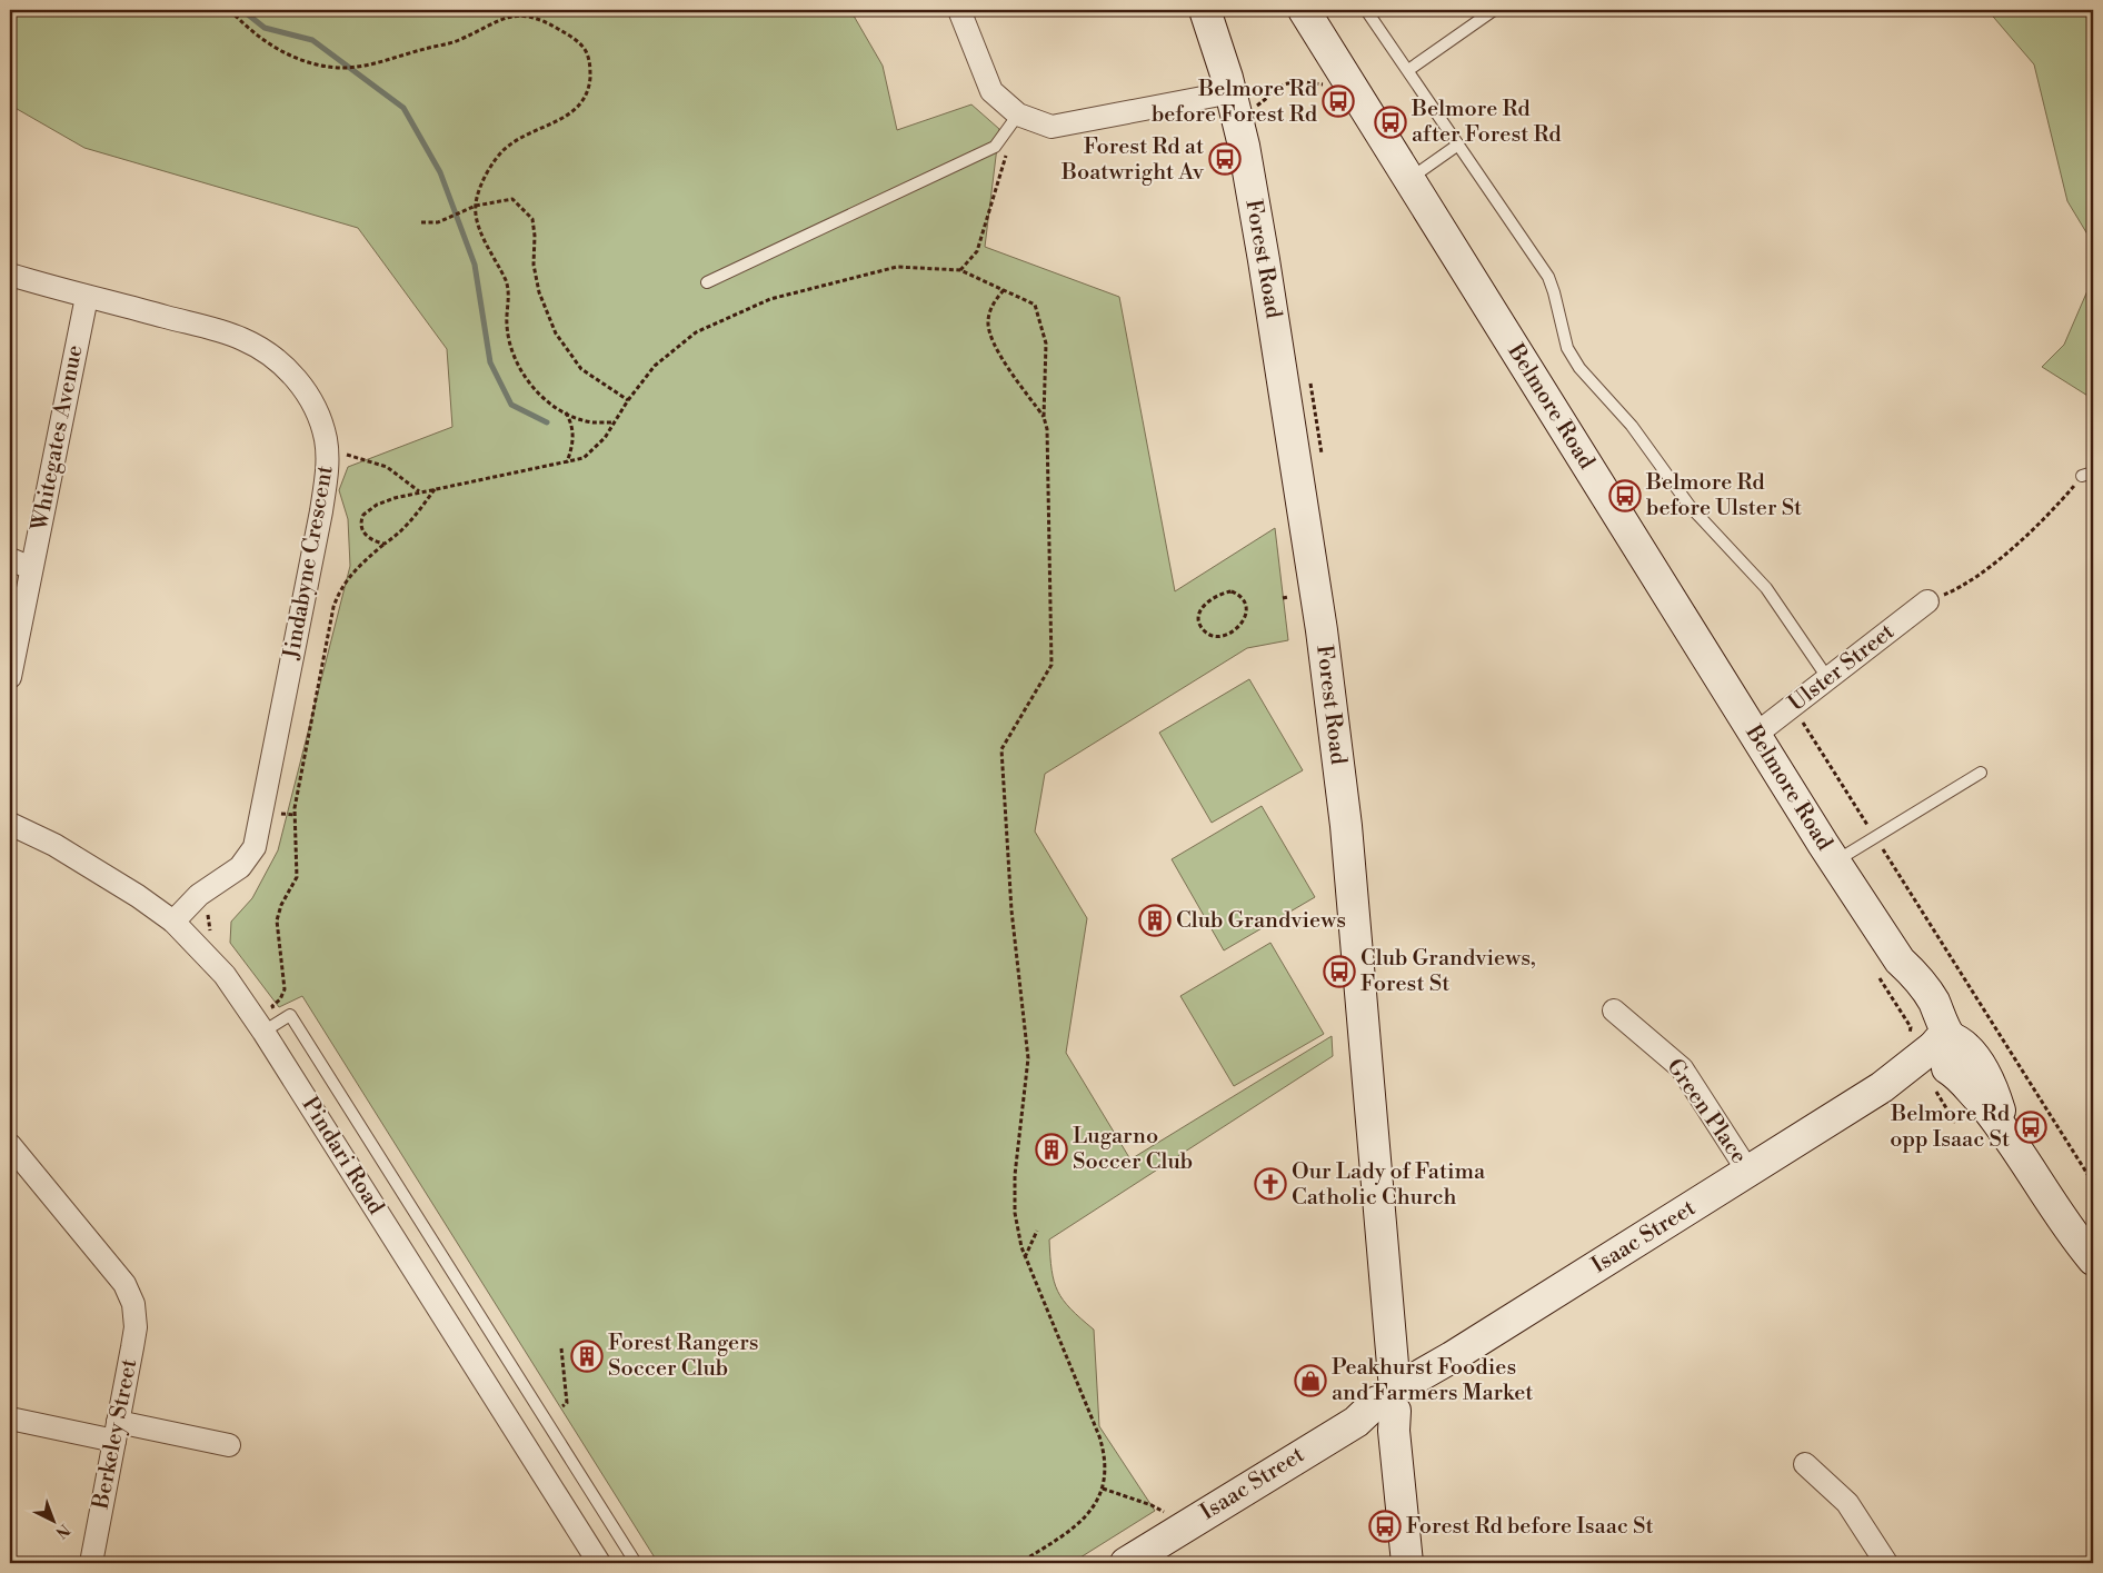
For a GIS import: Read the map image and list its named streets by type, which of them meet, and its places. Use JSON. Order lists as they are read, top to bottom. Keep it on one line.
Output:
{"streets":{"street":["Forest Road","Belmore Road","Whitegates Avenue","Jindabyne Crescent","Ulster Street","Green Place","Pindari Road","Isaac Street","Berkeley Street"]},"crossings":[["Forest Road","Isaac Street"],["Belmore Road","Ulster Street"],["Belmore Road","Isaac Street"],["Whitegates Avenue","Jindabyne Crescent"],["Jindabyne Crescent","Pindari Road"],["Green Place","Isaac Street"]],"places":{"bus stop":["Belmore Rd before Forest Rd","Belmore Rd after Forest Rd","Forest Rd at Boatwright Av","Belmore Rd before Ulster St","Club Grandviews, Forest St","Belmore Rd opp Isaac St","Forest Rd before Isaac St"],"building":["Club Grandviews","Lugarno Soccer Club","Forest Rangers Soccer Club"],"church":["Our Lady of Fatima Catholic Church"],"shop":["Peakhurst Foodies and Farmers Market"]},"north":"bottom right"}
